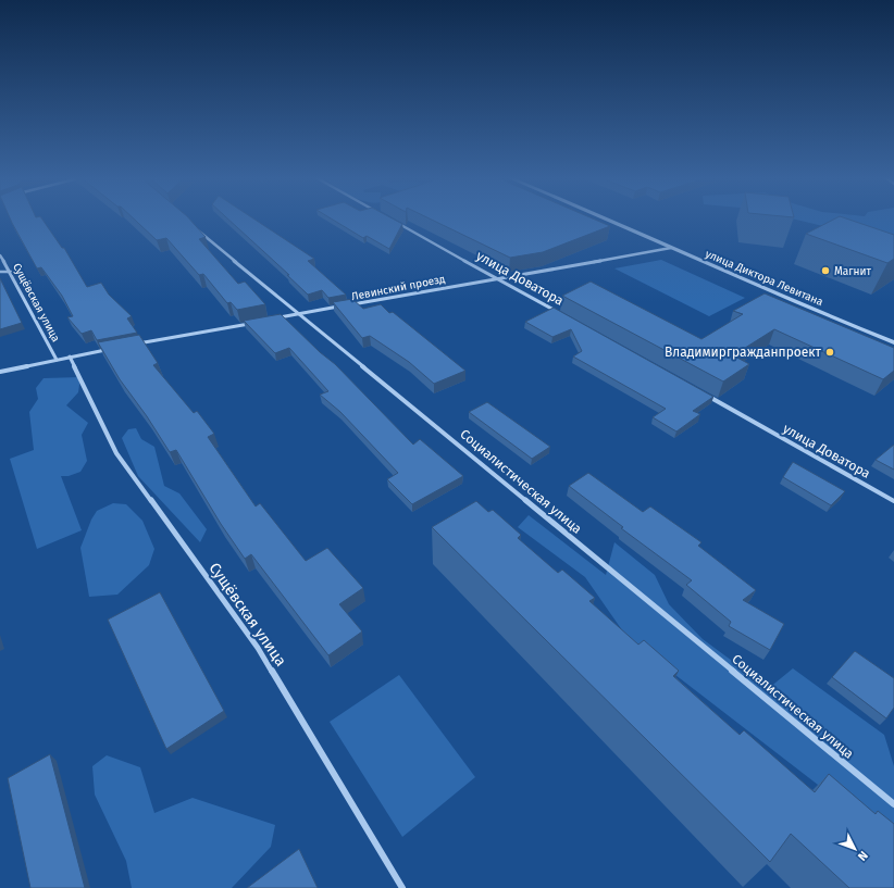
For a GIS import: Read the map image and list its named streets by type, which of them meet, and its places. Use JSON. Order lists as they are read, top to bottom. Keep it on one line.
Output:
{"streets":{"street":["улица Диктора Левитана","улица Доватора","Левинский проезд","Сущёвская улица","Социалистическая улица"]},"crossings":[["улица Диктора Левитана","Левинский проезд"],["улица Доватора","Левинский проезд"],["Левинский проезд","Социалистическая улица"]],"places":["Магнит","Владимиргражданпроект"],"north":"bottom right"}
